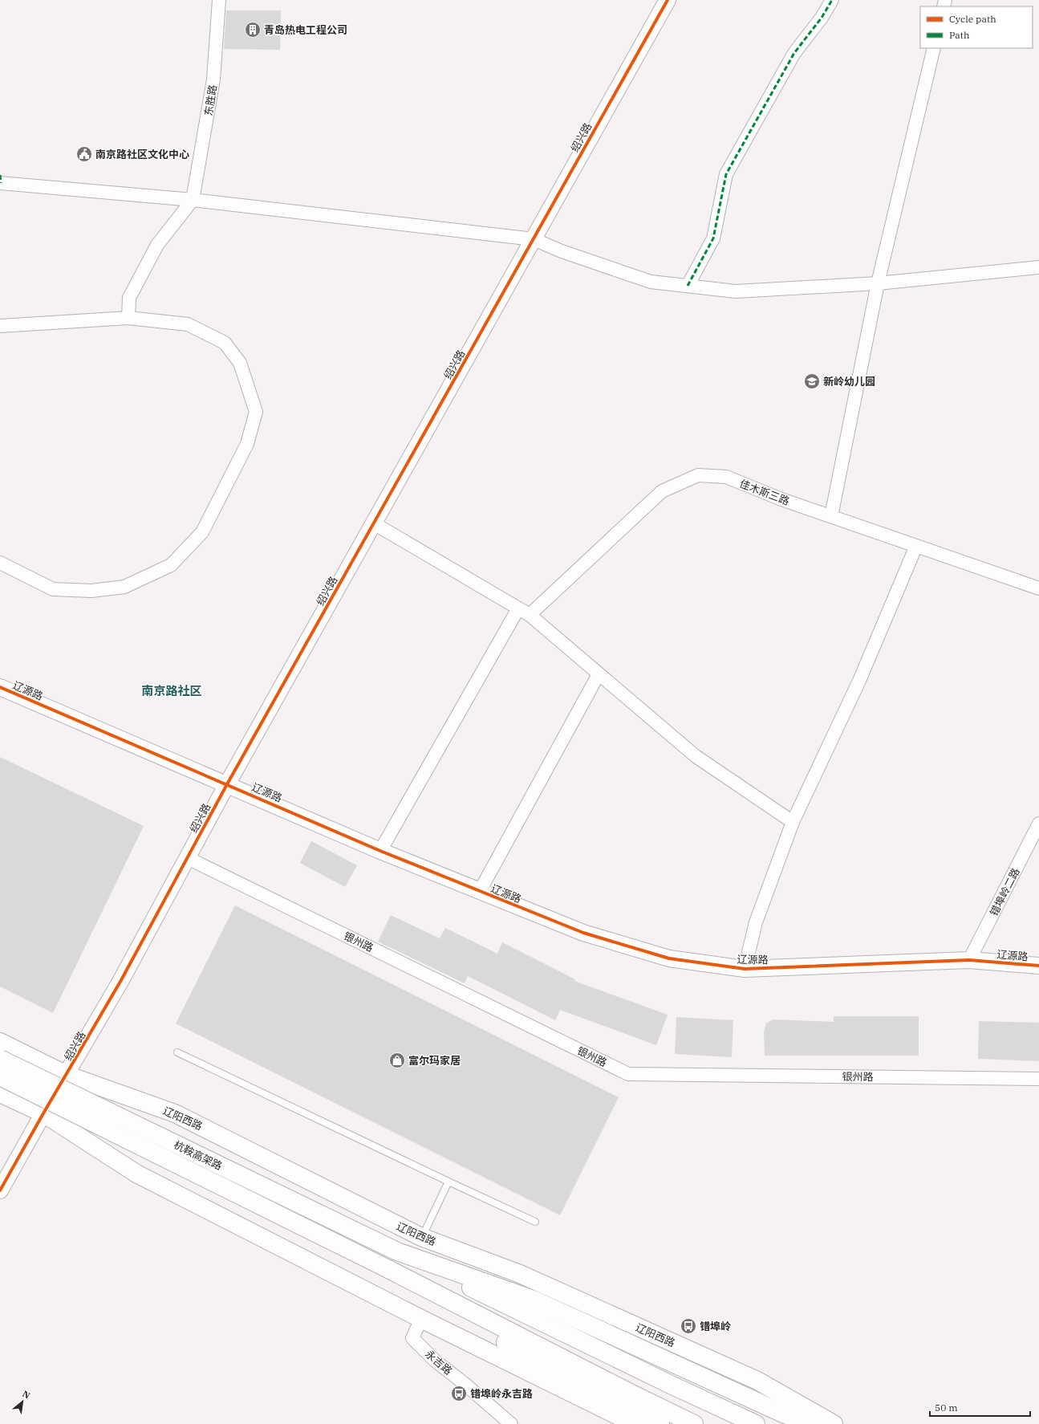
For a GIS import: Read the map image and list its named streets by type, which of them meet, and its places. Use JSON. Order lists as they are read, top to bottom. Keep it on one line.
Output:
{"streets":{"main road":["辽阳西路","杭鞍高架路"],"street":["东胜路","绍兴路","佳木斯三路","辽源路","错埠岭二路","银州路","永吉路"]},"crossings":[["绍兴路","辽源路"],["绍兴路","银州路"],["绍兴路","辽阳西路"],["辽源路","错埠岭二路"]],"districts":["南京路社区"],"places":{"building":["青岛热电工程公司"],"public building":["南京路社区文化中心"],"school or university":["新岭幼儿园"],"shop":["富尔玛家居"],"bus stop":["错埠岭","错埠岭永吉路"]},"legend":["Cycle path","Path"],"scale_bar":"50 m","north":"top right"}
